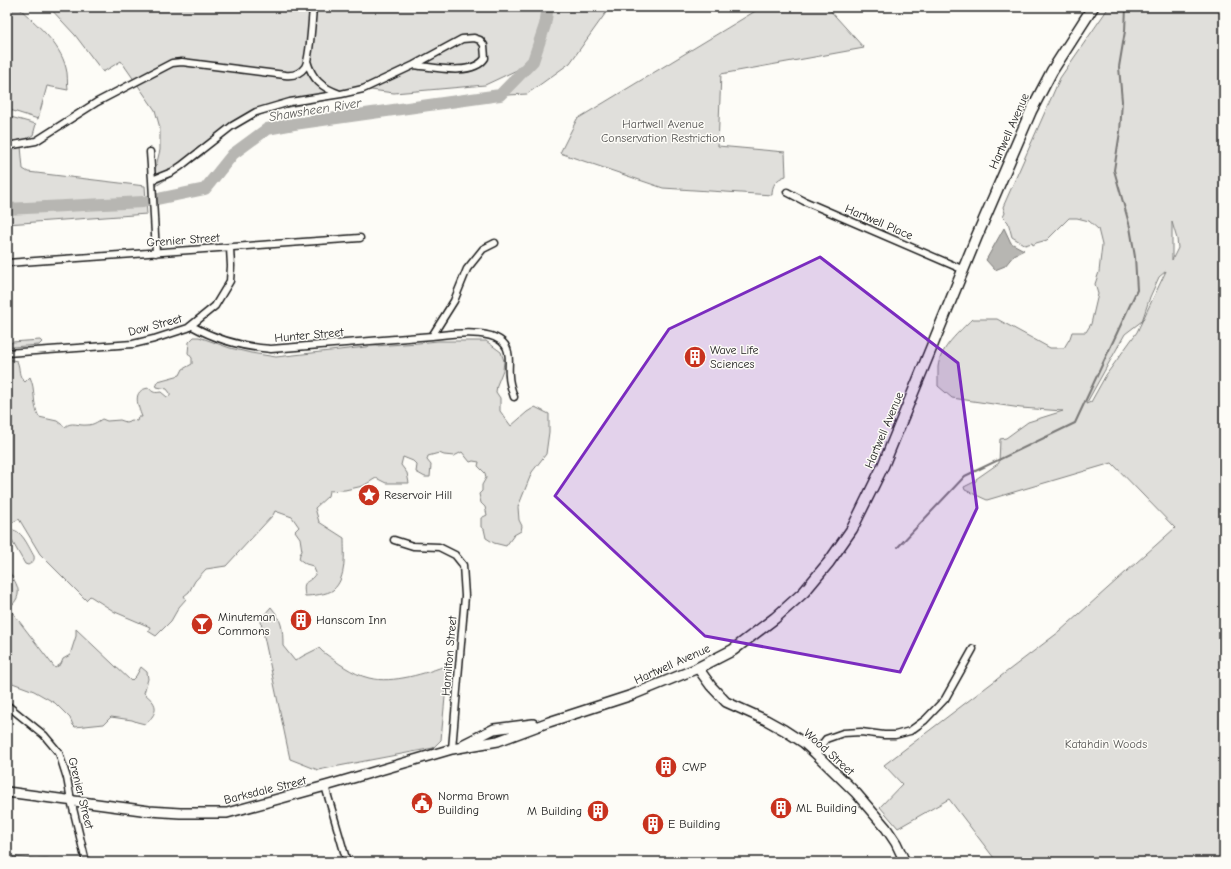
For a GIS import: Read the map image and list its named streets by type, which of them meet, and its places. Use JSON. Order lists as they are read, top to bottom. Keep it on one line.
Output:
{"streets":{"main road":["Hartwell Avenue"],"street":["Hartwell Place","Grenier Street","Dow Street","Hunter Street","Hamilton Street","Wood Street","Barksdale Street"]},"crossings":[["Hartwell Avenue","Hartwell Place"],["Hartwell Avenue","Wood Street"],["Hartwell Avenue","Barksdale Street"],["Grenier Street","Dow Street"],["Grenier Street","Barksdale Street"],["Dow Street","Hunter Street"],["Hamilton Street","Barksdale Street"]],"water":["Shawsheen River"],"parks":["Hartwell Avenue Conservation Restriction","Katahdin Woods"],"places":{"building":["Wave Life Sciences","Hanscom Inn","CWP","ML Building","M Building","E Building"],"place":["Reservoir Hill"],"bar":["Minuteman Commons"],"public building":["Norma Brown Building"]}}
